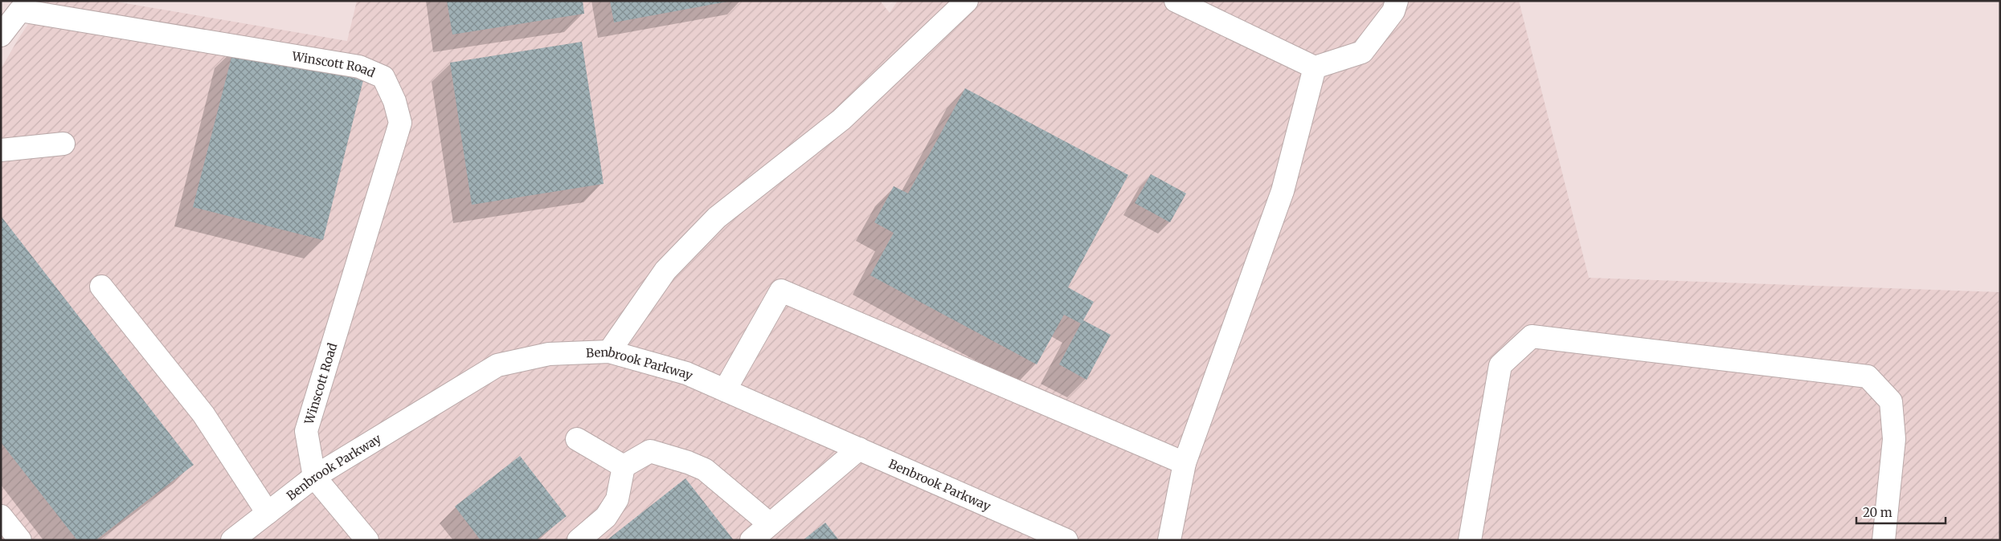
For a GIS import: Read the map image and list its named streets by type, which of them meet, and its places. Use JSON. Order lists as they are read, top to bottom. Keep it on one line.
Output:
{"streets":{"street":["Winscott Road","Benbrook Parkway"]},"crossings":[["Winscott Road","Benbrook Parkway"]],"scale_bar":"20 m"}
